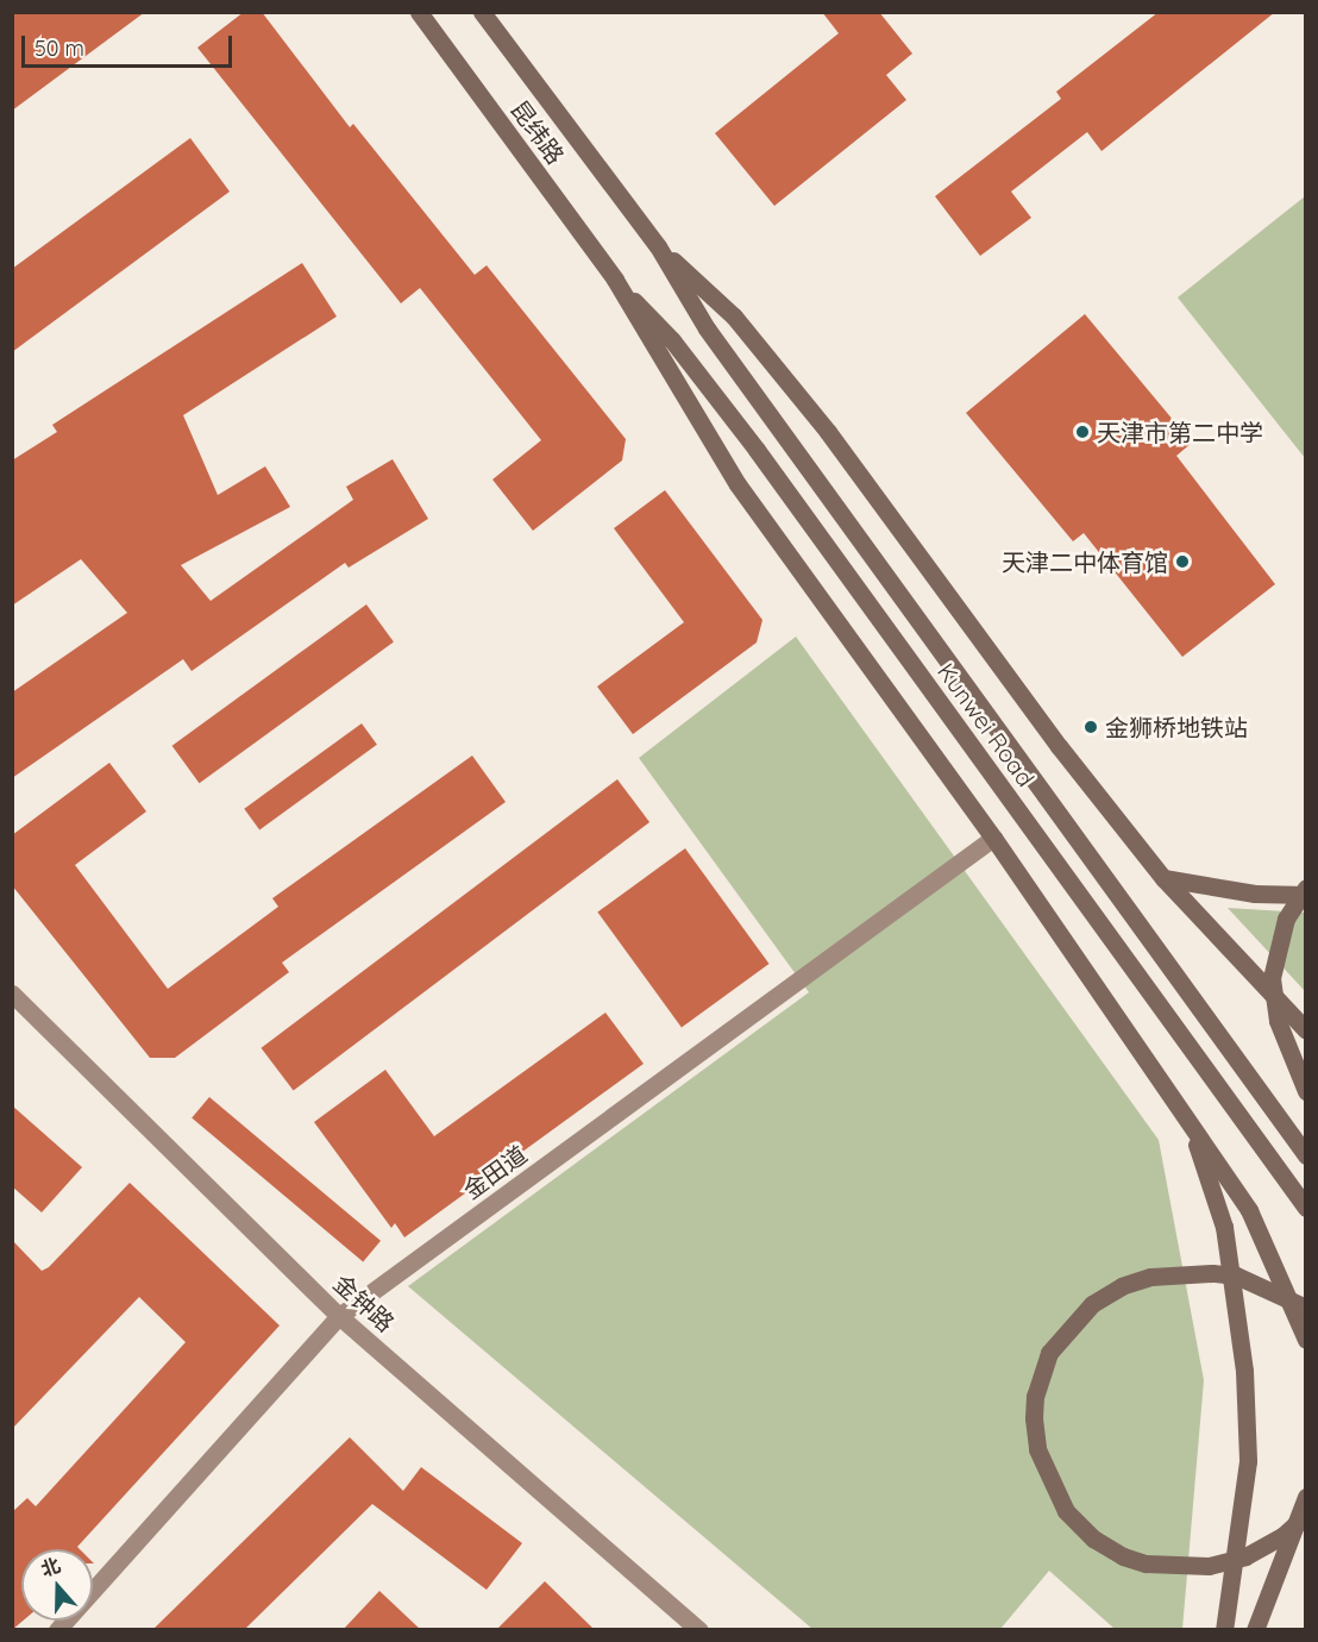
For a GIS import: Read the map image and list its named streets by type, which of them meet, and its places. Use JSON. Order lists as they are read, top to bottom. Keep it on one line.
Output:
{"streets":{"main road":["昆纬路","Kunwei Road"],"street":["金田道","金钟路"]},"crossings":[["昆纬路","Kunwei Road"],["金田道","金钟路"]],"places":["天津市第二中学","天津二中体育馆","金狮桥地铁站"],"scale_bar":"50 m","north":"top"}
